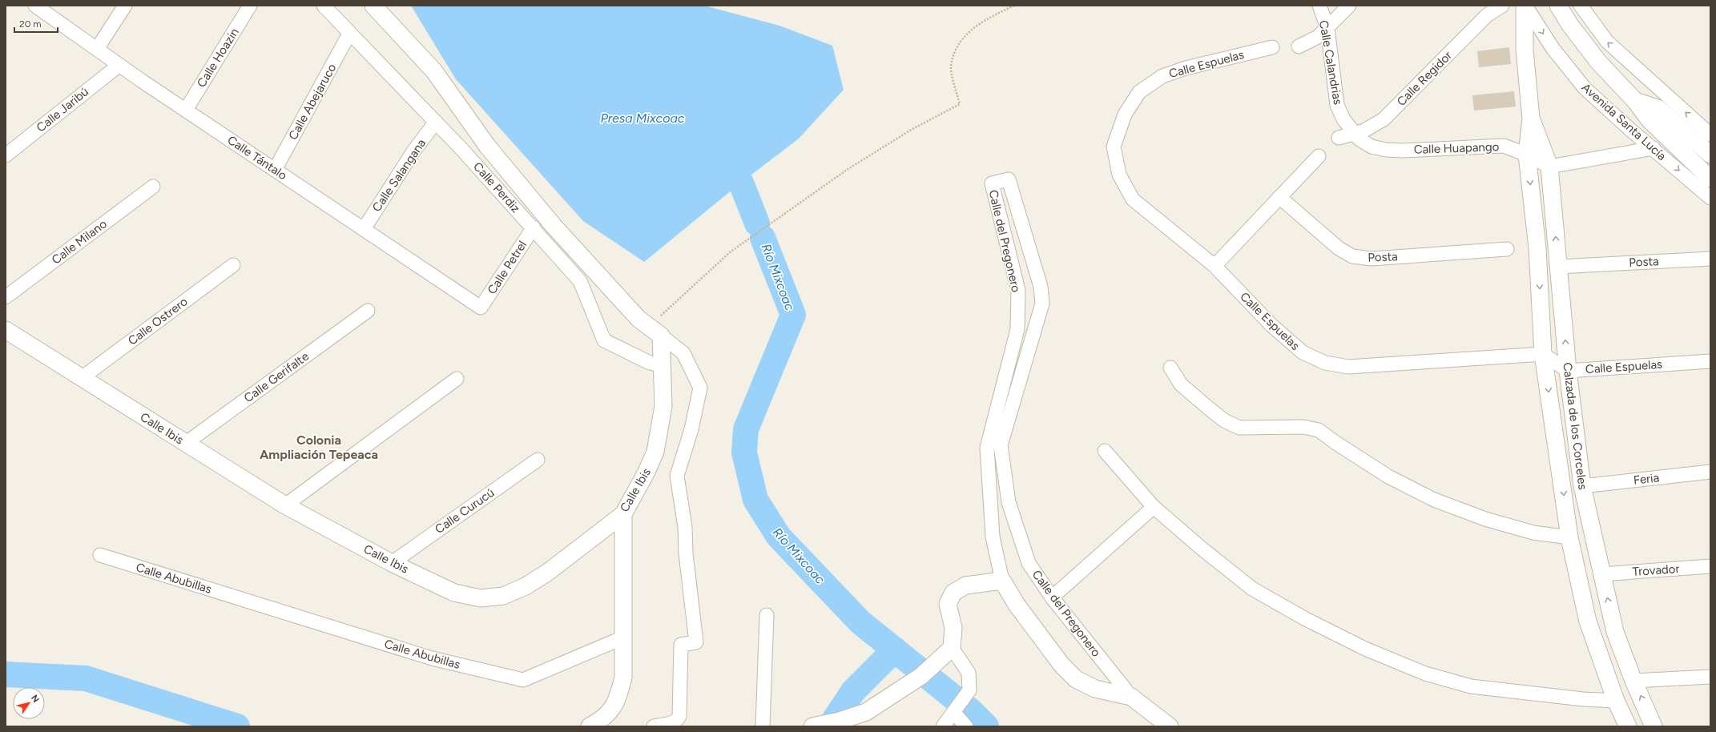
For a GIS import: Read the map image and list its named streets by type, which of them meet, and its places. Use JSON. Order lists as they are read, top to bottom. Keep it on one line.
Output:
{"streets":{"street":["Calle Hoazin","Calle Calandrias","Calle Espuelas","Calle Regidor","Calle Abejaruco","Calle Jaribú","Avenida Santa Lucía","Calle Huapango","Calle Tántalo","Calle Salangana","Calle Perdiz","Calle del Pregonero","Calle Milano","Posta","Calle Petrel","Calle Ostrero","Calle Gerifalte","Calzada de los Corceles","Calle Ibis","Feria","Calle Curucú","Trovador","Calle Abubillas"]},"crossings":[["Calle Hoazin","Calle Tántalo"],["Calle Calandrias","Calle Regidor"],["Calle Calandrias","Calle Huapango"],["Calle Espuelas","Calzada de los Corceles"],["Calle Regidor","Calle Huapango"],["Calle Abejaruco","Calle Tántalo"],["Calle Abejaruco","Calle Perdiz"],["Calle Jaribú","Calle Tántalo"],["Avenida Santa Lucía","Calzada de los Corceles"],["Calle Huapango","Calzada de los Corceles"],["Calle Tántalo","Calle Salangana"],["Calle Tántalo","Calle Petrel"],["Calle Salangana","Calle Perdiz"],["Calle Perdiz","Calle Petrel"],["Calle Perdiz","Calle Ibis"],["Posta","Calzada de los Corceles"],["Calle Ostrero","Calle Ibis"],["Calle Gerifalte","Calle Ibis"],["Calzada de los Corceles","Feria"],["Calzada de los Corceles","Trovador"],["Calle Ibis","Calle Curucú"]],"districts":["Colonia Ampliación Tepeaca"],"water":["Presa Mixcoac","Río Mixcoac"],"scale_bar":"20 m","north":"top right"}
